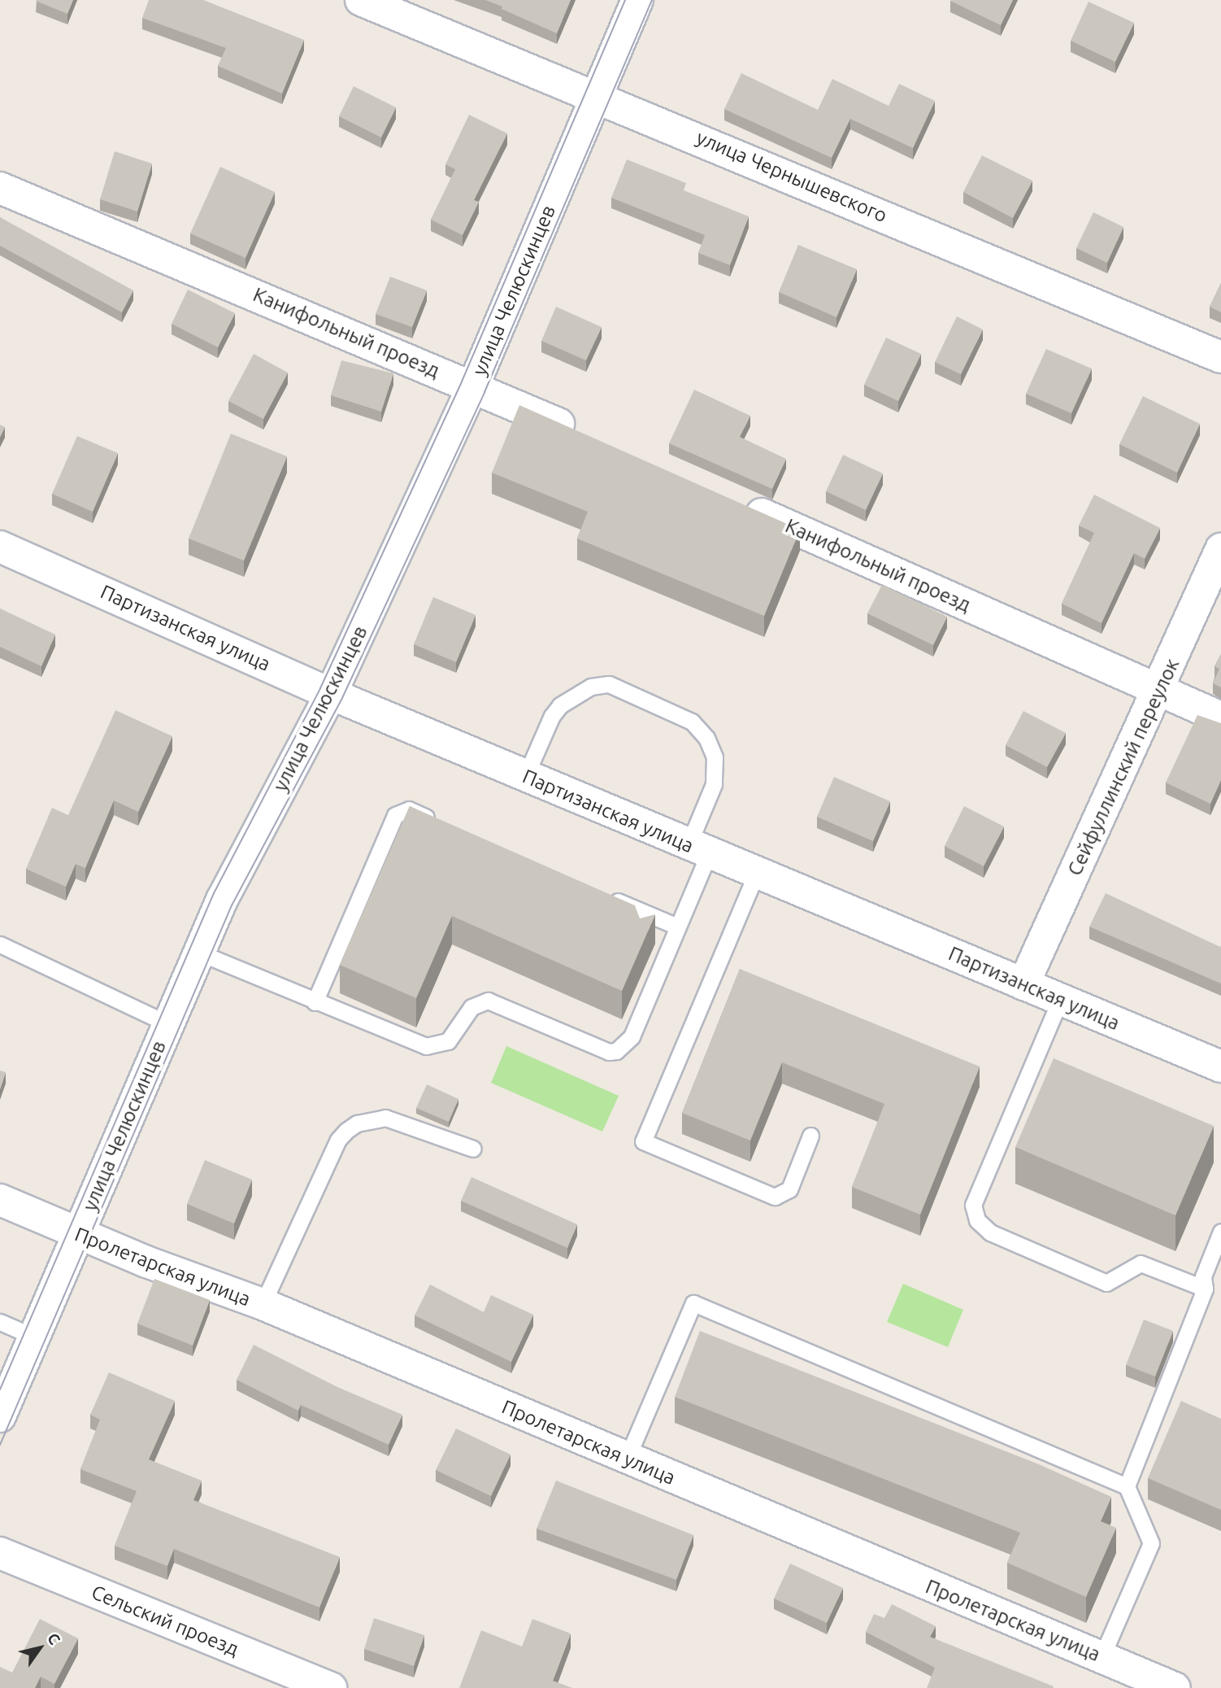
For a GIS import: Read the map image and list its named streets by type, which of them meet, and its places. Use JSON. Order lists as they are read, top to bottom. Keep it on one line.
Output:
{"streets":{"street":["улица Чернышевского","улица Челюскинцев","Канифольный проезд","Партизанская улица","Сейфуллинский переулок","Пролетарская улица","Сельский проезд"]},"crossings":[["улица Чернышевского","улица Челюскинцев"],["улица Челюскинцев","Канифольный проезд"],["улица Челюскинцев","Партизанская улица"],["улица Челюскинцев","Пролетарская улица"],["Канифольный проезд","Сейфуллинский переулок"],["Партизанская улица","Сейфуллинский переулок"]],"north":"top right"}
